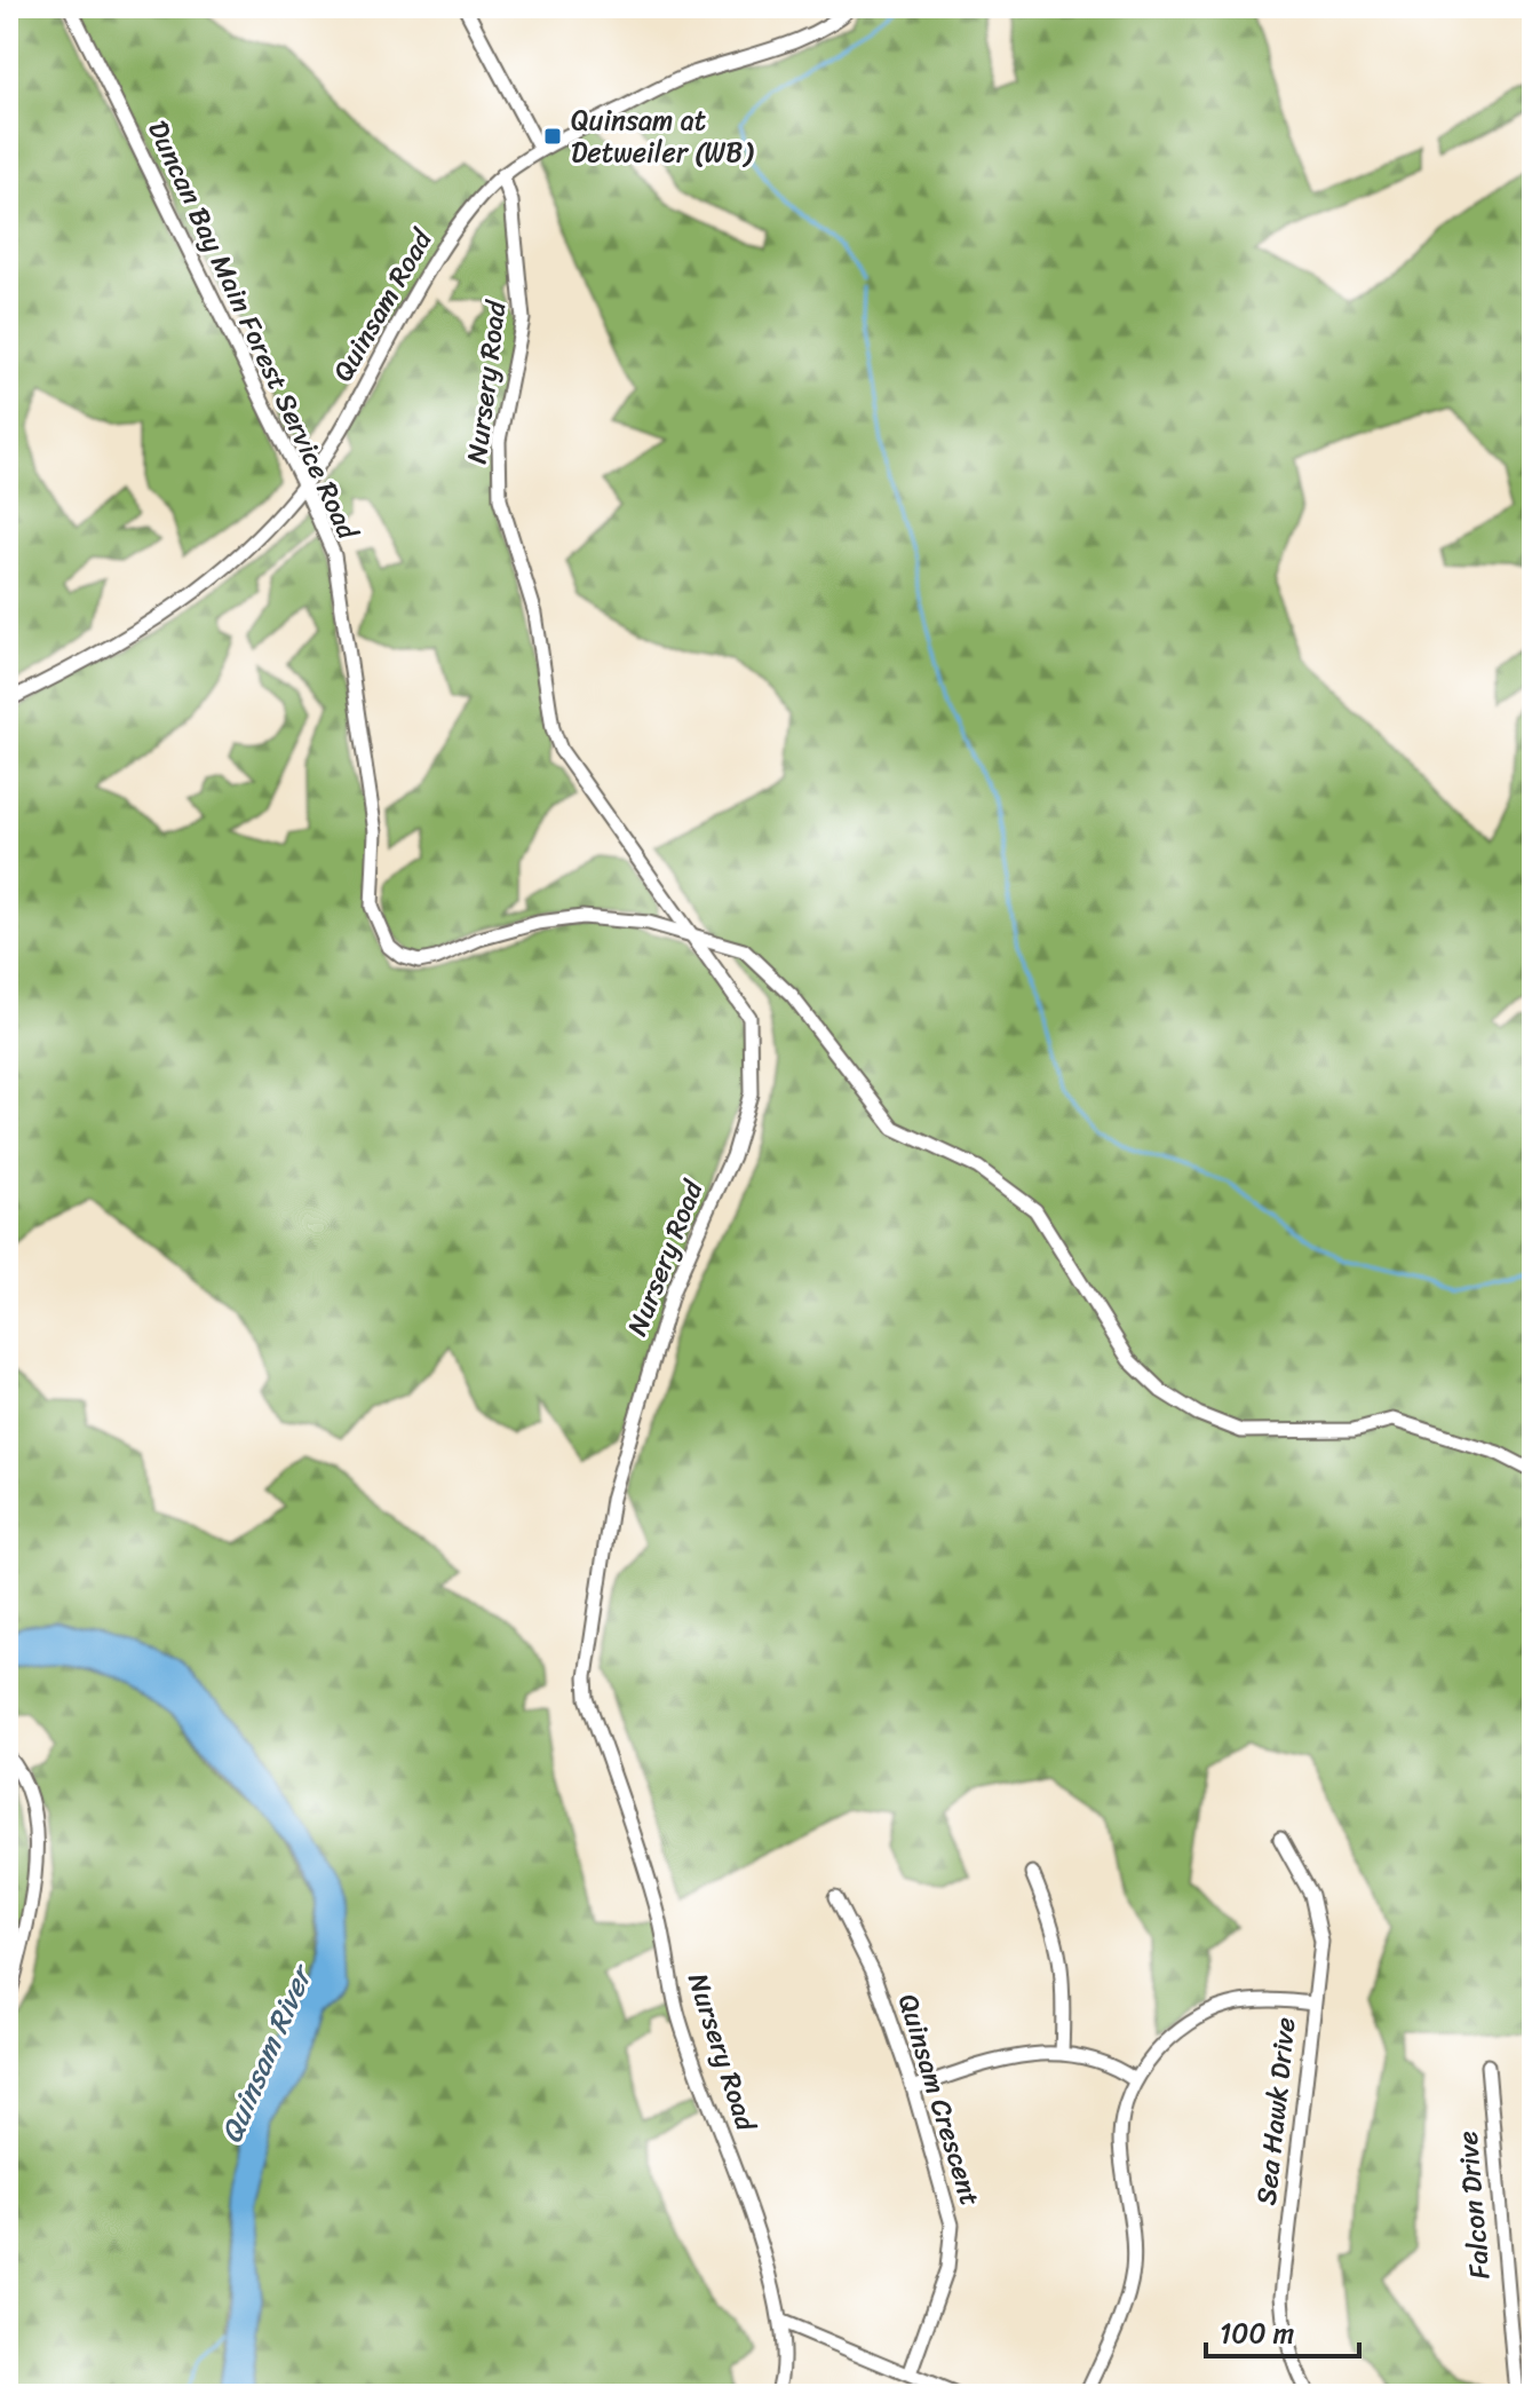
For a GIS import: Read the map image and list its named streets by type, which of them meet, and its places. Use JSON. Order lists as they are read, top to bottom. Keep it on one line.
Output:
{"streets":{"street":["Quinsam Road","Duncan Bay Main Forest Service Road","Nursery Road","Quinsam Crescent","Sea Hawk Drive","Falcon Drive"]},"crossings":[["Quinsam Road","Duncan Bay Main Forest Service Road"],["Quinsam Road","Nursery Road"],["Duncan Bay Main Forest Service Road","Nursery Road"]],"water":["Quinsam River"],"places":{"transit":["Quinsam at Detweiler (WB)"]},"scale_bar":"100 m"}
